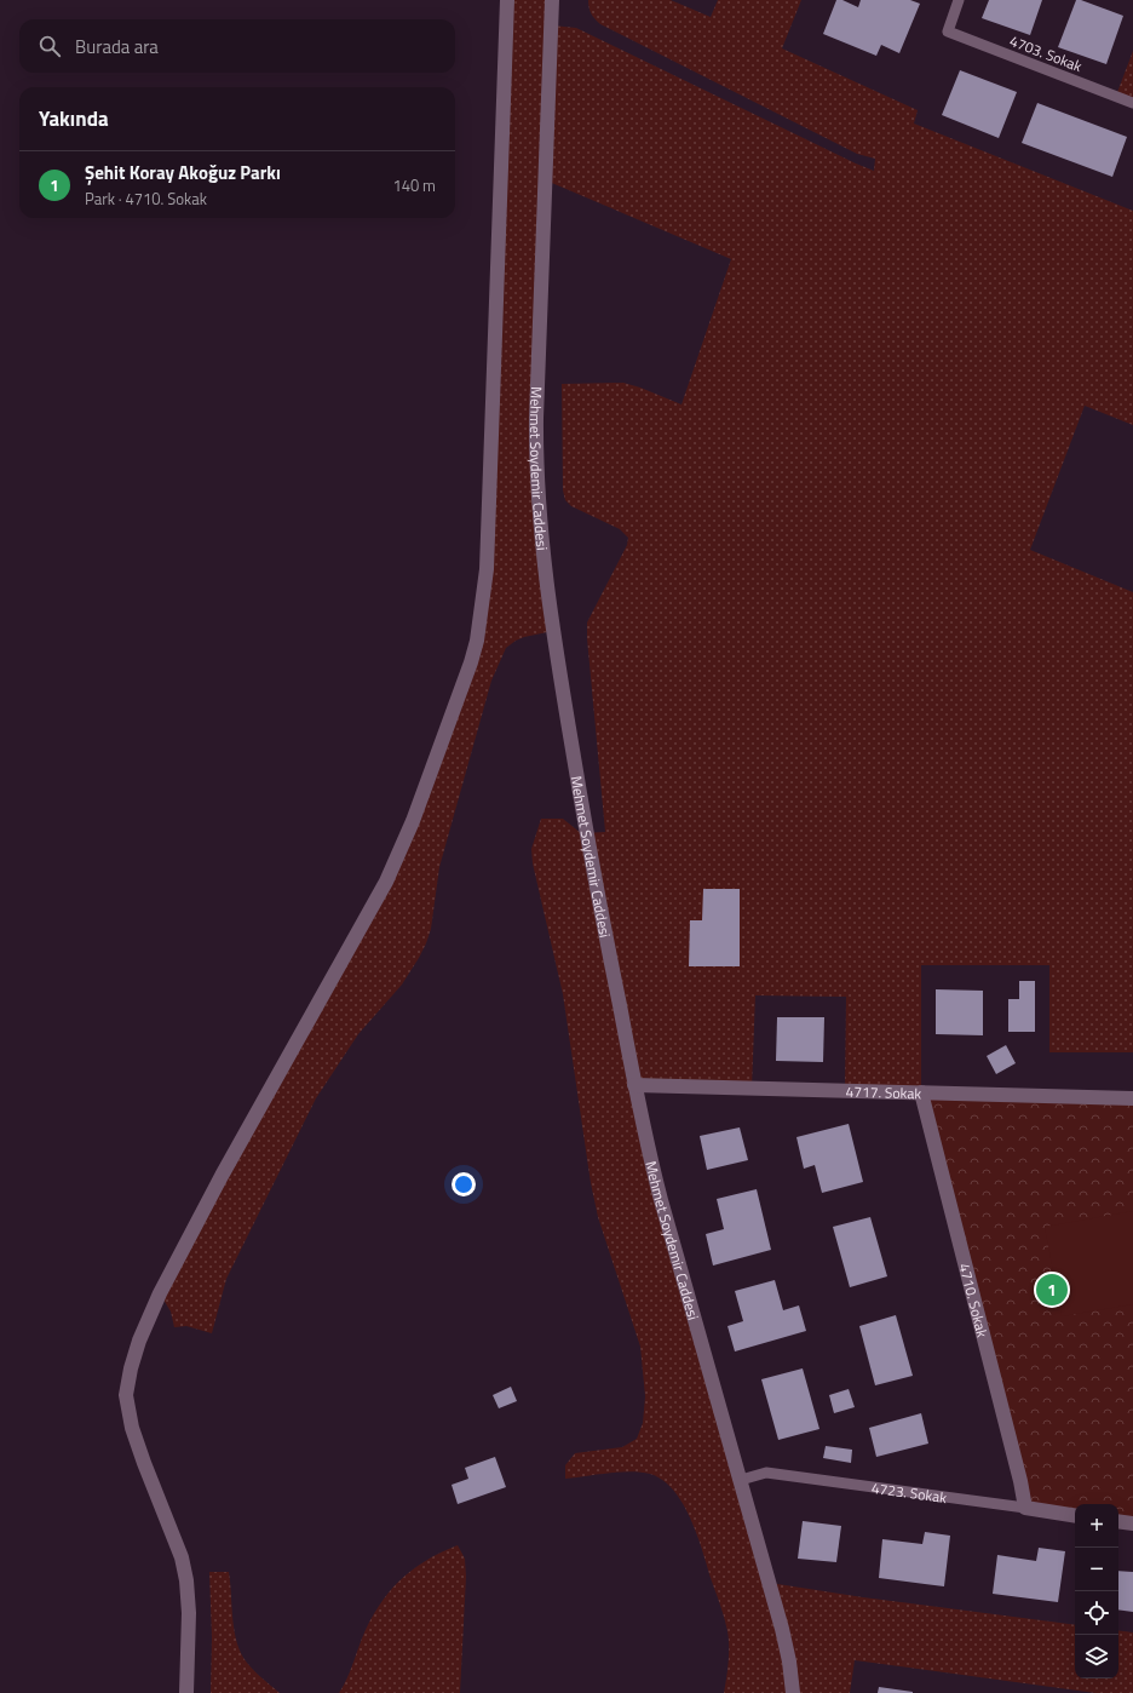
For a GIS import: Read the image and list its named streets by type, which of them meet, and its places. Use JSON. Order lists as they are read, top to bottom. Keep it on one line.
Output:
{"streets":{"street":["Mehmet Soydemir Caddesi","4717. Sokak","4710. Sokak","4723. Sokak"],"lane":["4703. Sokak"]},"crossings":[["Mehmet Soydemir Caddesi","4717. Sokak"],["Mehmet Soydemir Caddesi","4723. Sokak"],["4717. Sokak","4710. Sokak"],["4710. Sokak","4723. Sokak"]],"page":{"search":"Burada ara","heading":"Yakında","list":[{"mark":"1","name":"Şehit Koray Akoğuz Parkı","note":"Park · 4710. Sokak","value":"140 m"}],"pins":"1","map_buttons":["+","−"]}}
